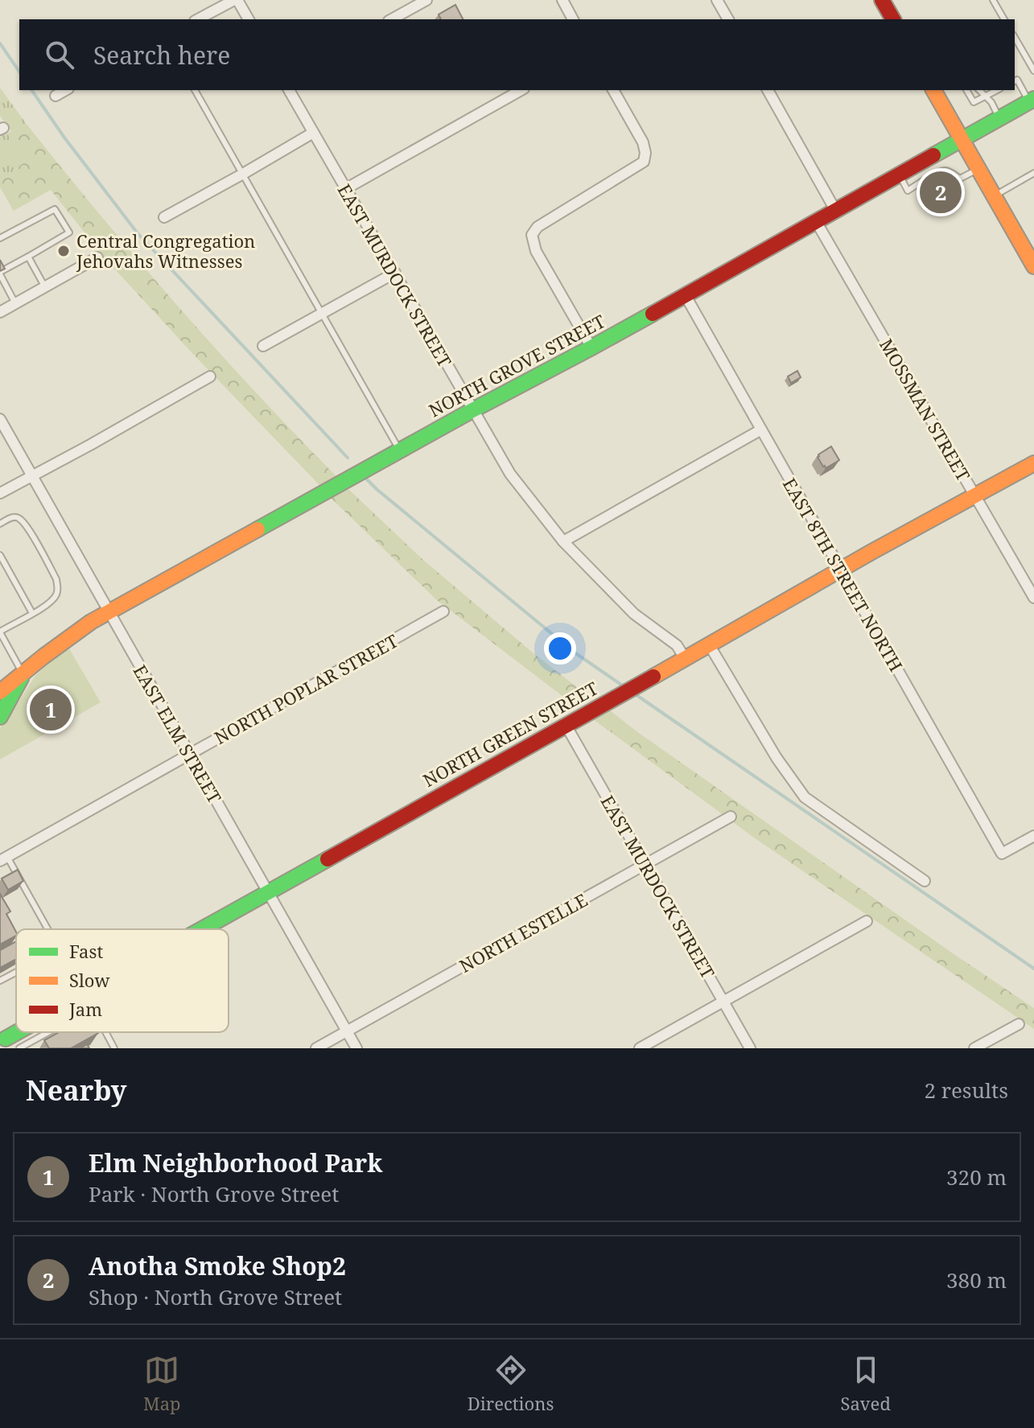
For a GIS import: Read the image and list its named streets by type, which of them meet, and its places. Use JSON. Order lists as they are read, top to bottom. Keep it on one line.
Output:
{"streets":{"street":["EAST MURDOCK STREET","NORTH GROVE STREET","MOSSMAN STREET","EAST 8TH STREET NORTH","NORTH POPLAR STREET","EAST ELM STREET","NORTH GREEN STREET","NORTH ESTELLE"]},"crossings":[["EAST MURDOCK STREET","NORTH GROVE STREET"],["EAST MURDOCK STREET","NORTH GREEN STREET"],["EAST MURDOCK STREET","NORTH ESTELLE"],["NORTH GROVE STREET","MOSSMAN STREET"],["NORTH GROVE STREET","EAST 8TH STREET NORTH"],["NORTH GROVE STREET","EAST ELM STREET"],["MOSSMAN STREET","NORTH GREEN STREET"],["EAST 8TH STREET NORTH","NORTH GREEN STREET"],["NORTH POPLAR STREET","EAST ELM STREET"],["EAST ELM STREET","NORTH GREEN STREET"],["EAST ELM STREET","NORTH ESTELLE"]],"places":["Central Congregation Jehovahs Witnesses"],"legend":["Fast","Slow","Jam"],"page":{"search":"Search here","pins":["2","1"],"heading":["Nearby","2 results"],"list":[{"mark":"1","name":"Elm Neighborhood Park","note":"Park · North Grove Street","value":"320 m"},{"mark":"2","name":"Anotha Smoke Shop2","note":"Shop · North Grove Street","value":"380 m"}],"nav":["Map","Directions","Saved"]}}
